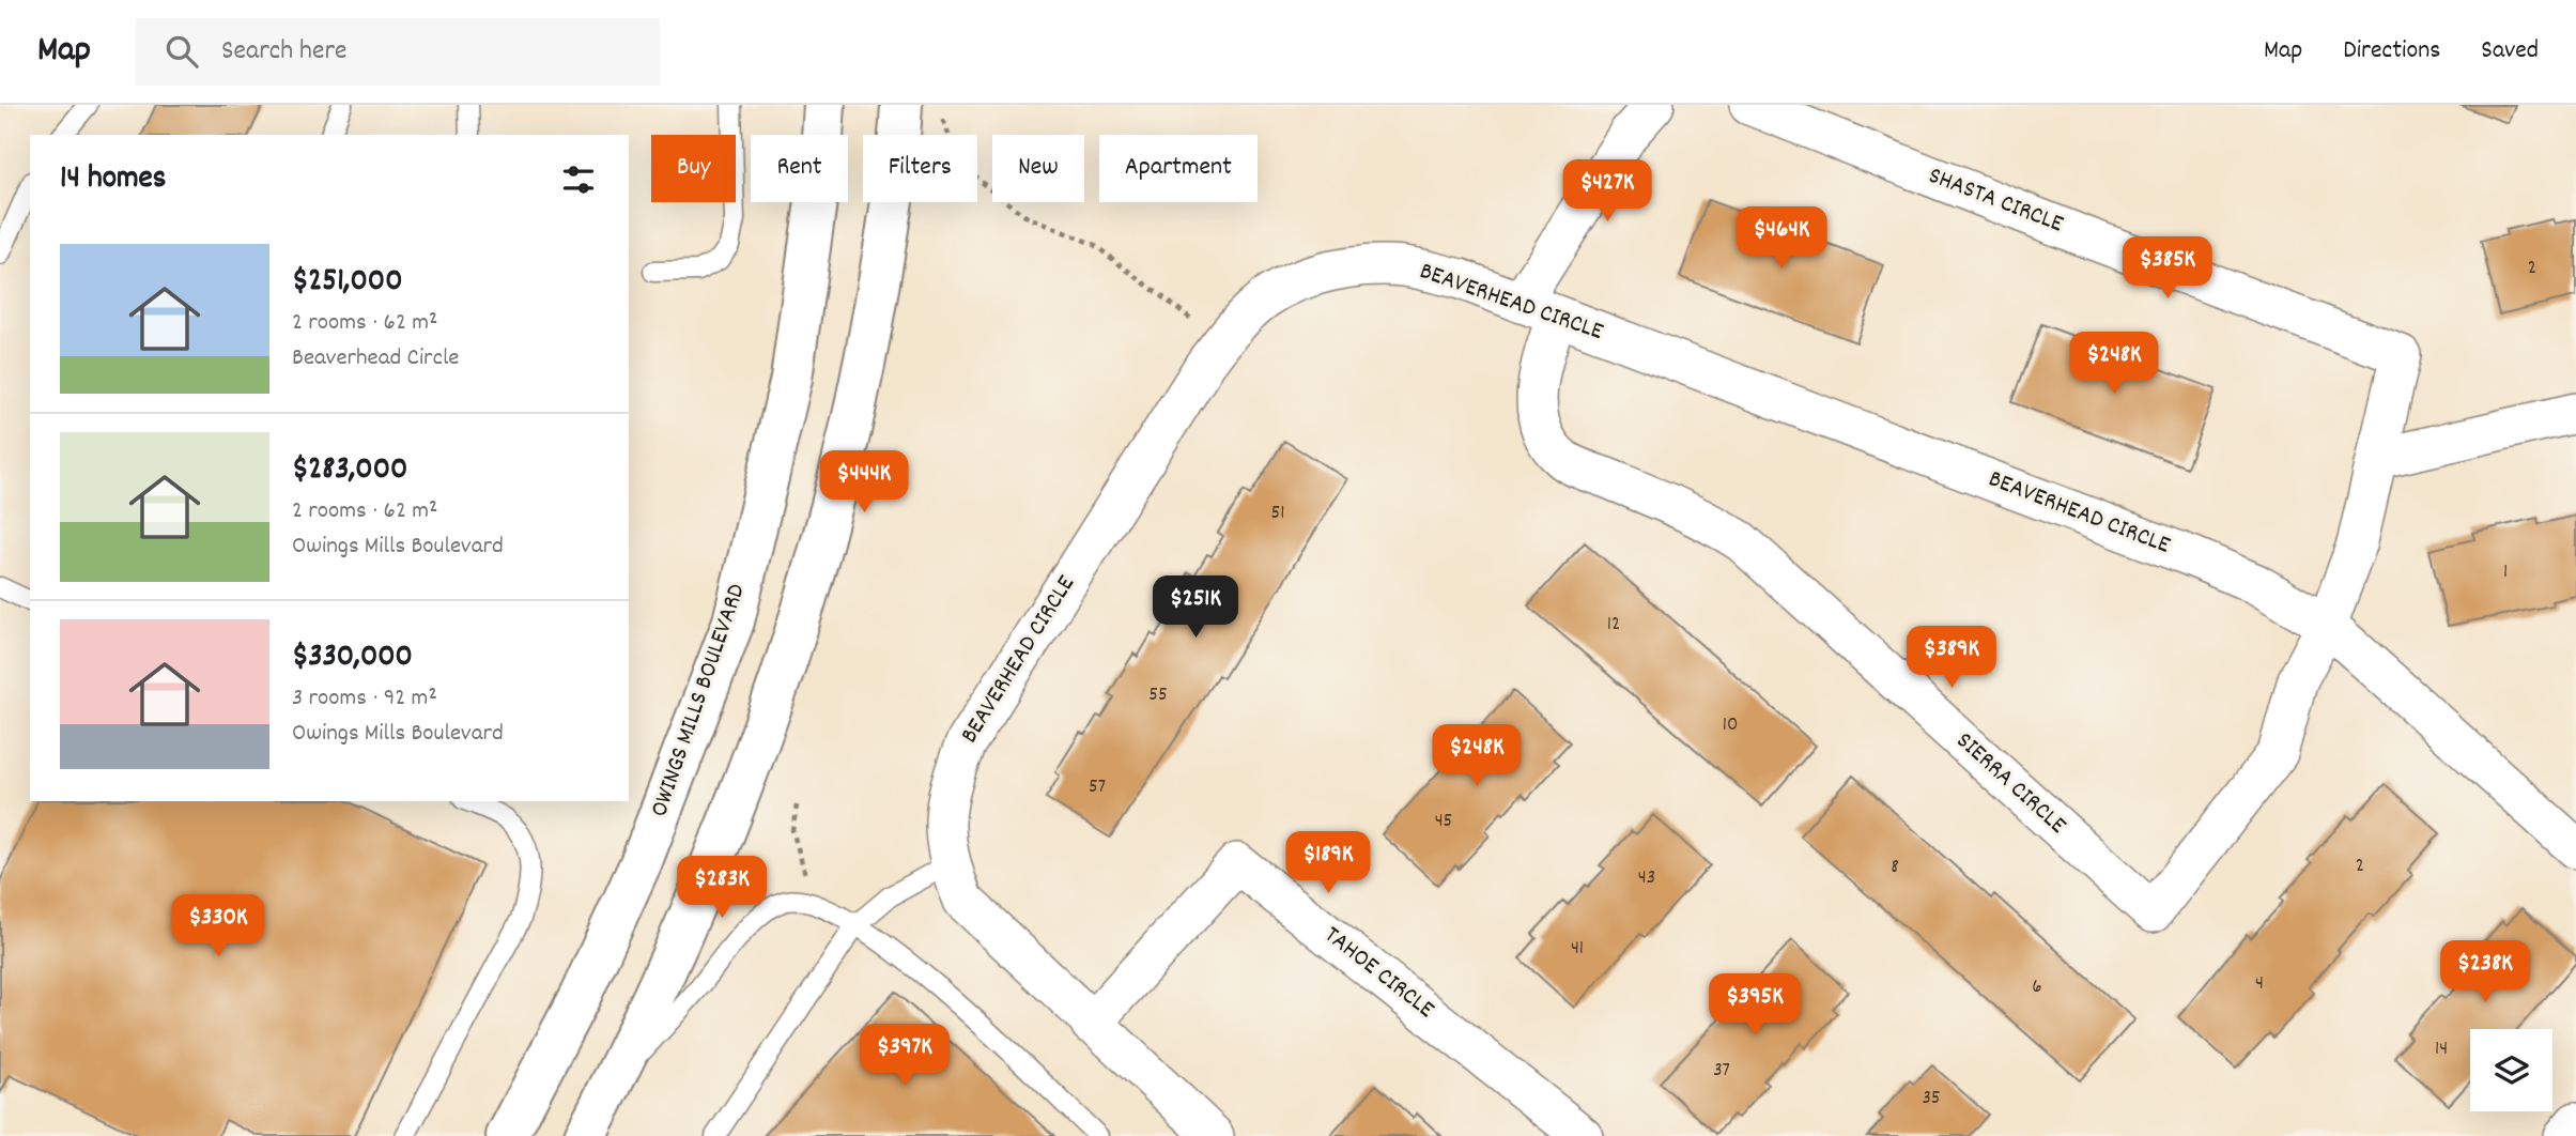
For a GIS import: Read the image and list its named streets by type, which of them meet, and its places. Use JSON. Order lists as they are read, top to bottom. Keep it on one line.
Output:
{"streets":{"main road":["OWINGS MILLS BOULEVARD"],"street":["SHASTA CIRCLE","BEAVERHEAD CIRCLE","SIERRA CIRCLE","TAHOE CIRCLE"]},"crossings":[["SHASTA CIRCLE","BEAVERHEAD CIRCLE"],["SHASTA CIRCLE","SIERRA CIRCLE"],["BEAVERHEAD CIRCLE","SIERRA CIRCLE"],["BEAVERHEAD CIRCLE","TAHOE CIRCLE"]],"house_numbers":["2","51","1","12","55","10","57","45","2","8","43","41","4","6","14","37","35"],"page":{"header":"Map","search":"Search here","nav":["Map","Directions","Saved"],"chip":["Buy","Rent","Filters","New","Apartment"],"heading":"14 homes","price":["$427K","$464K","$385K","$248K","$444K","$251K","$389K","$248K","$189K","$283K","$330K","$238K","$395K","$397K"],"list":[{"name":"$251,000","note":"2 rooms · 62 m² · Beaverhead Circle"},{"name":"$283,000","note":"2 rooms · 62 m² · Owings Mills Boulevard"},{"name":"$330,000","note":"3 rooms · 92 m² · Owings Mills Boulevard"}]}}
